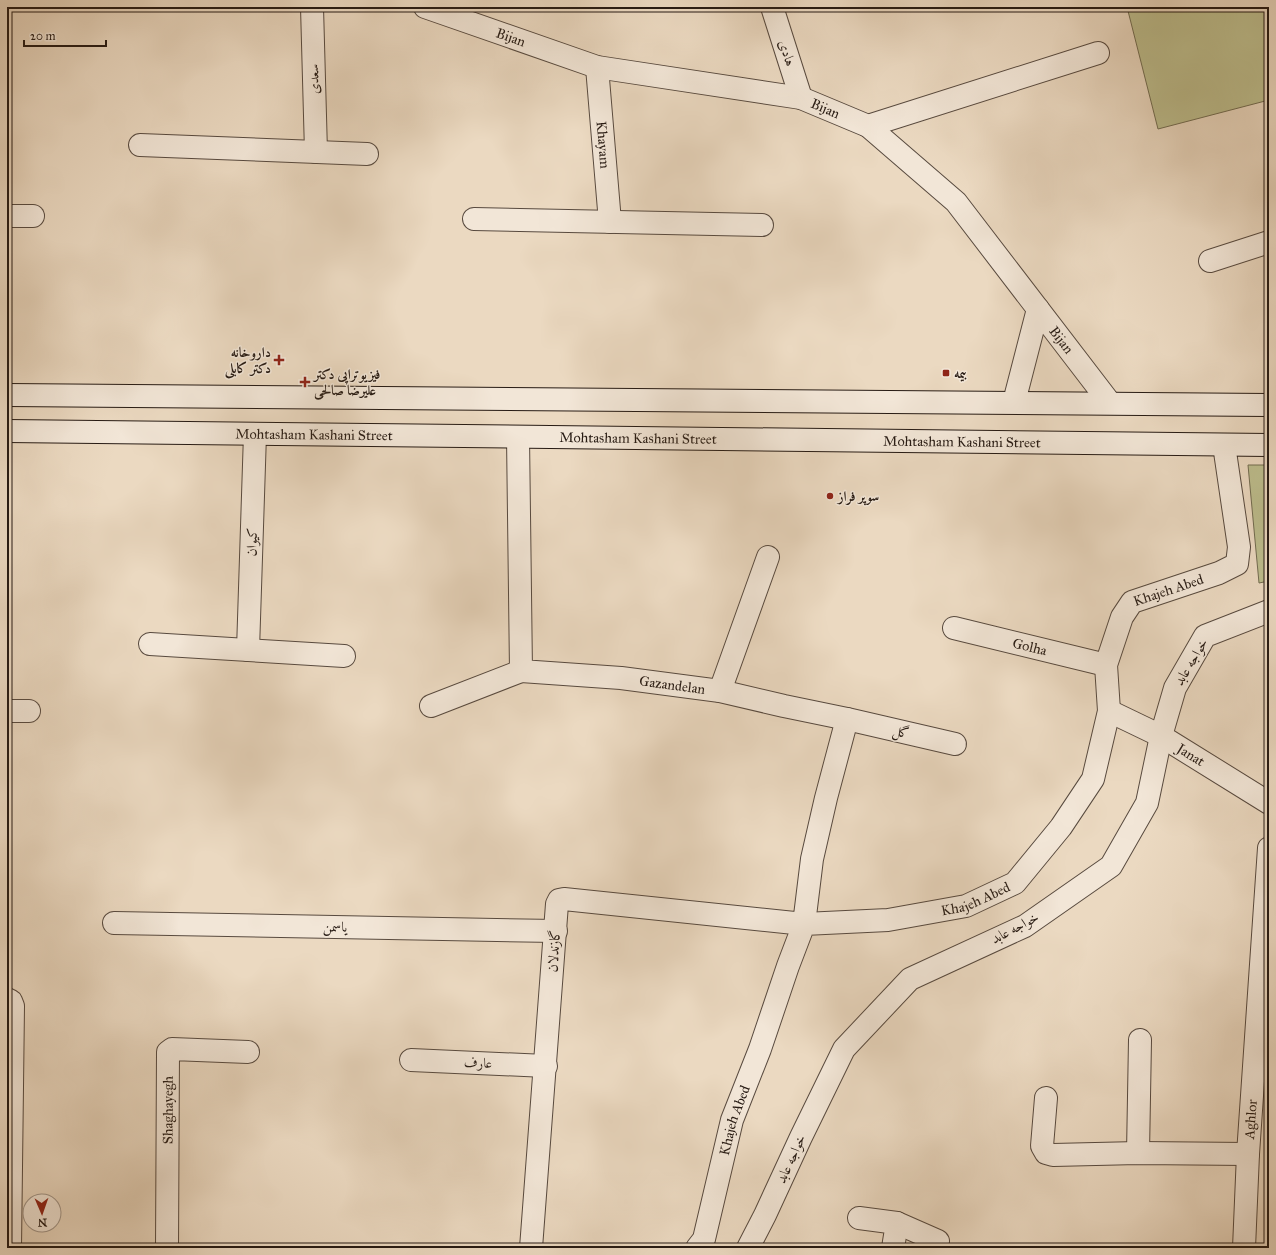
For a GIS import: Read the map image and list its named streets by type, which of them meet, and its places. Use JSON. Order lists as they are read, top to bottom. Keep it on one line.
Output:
{"streets":{"street":["Bijan","هادی","سعدی","Khayam","Mohtasham Kashani Street","کیوان","Khajeh Abed","Golha","خواجه عابد","Gazandelan","گل","Janat","یاسمن","گازندلان","عارف","Shaghayegh","Aghlor"]},"crossings":[["Bijan","هادی"],["Bijan","Khayam"],["Mohtasham Kashani Street","کیوان"],["Mohtasham Kashani Street","Khajeh Abed"],["Khajeh Abed","Golha"],["Khajeh Abed","Janat"],["Khajeh Abed","گازندلان"],["خواجه عابد","Janat"],["Gazandelan","گل"],["یاسمن","گازندلان"],["گازندلان","عارف"]],"places":{"health":["داروخانه دکتر کابلی","فیزیوتراپی دکتر علیرضا صالحی"],"transit":["بیمه"],"other":["سوپر فراز"]},"scale_bar":"20 m","north":"bottom"}
